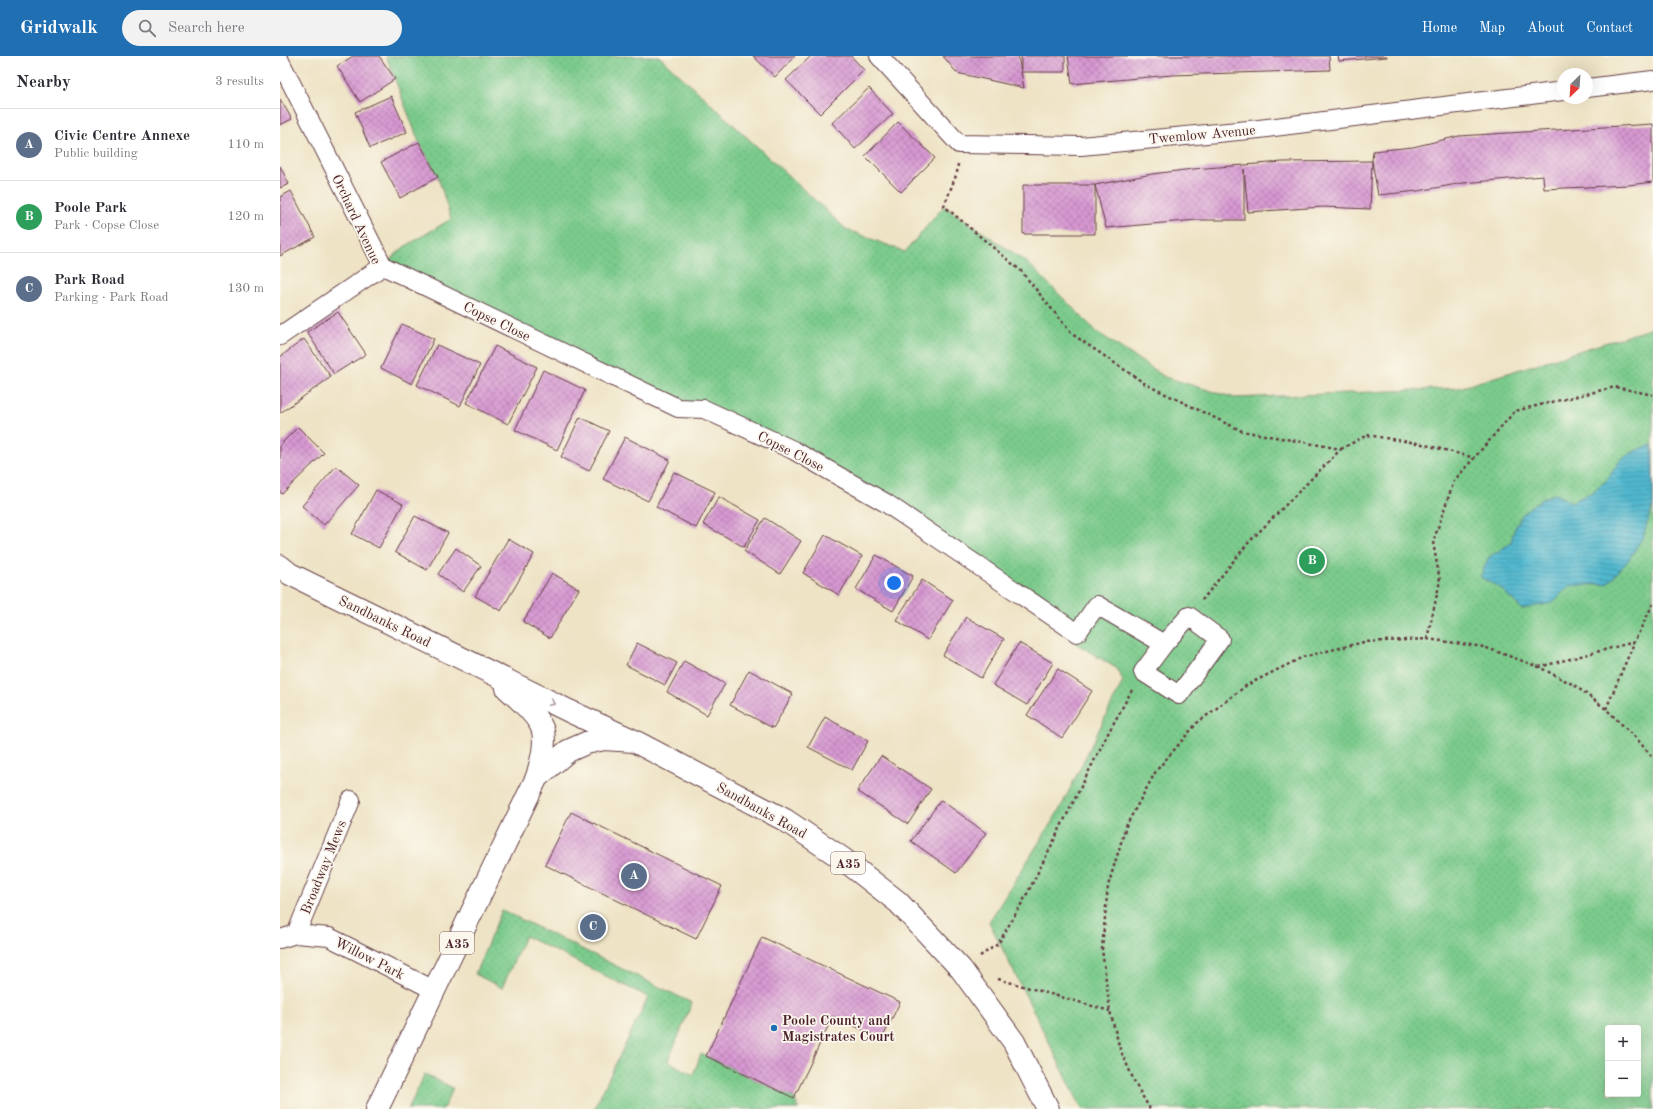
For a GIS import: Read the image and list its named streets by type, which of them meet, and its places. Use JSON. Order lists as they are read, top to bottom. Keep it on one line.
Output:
{"streets":{"main road":["Sandbanks Road","A35"],"street":["Twemlow Avenue","Orchard Avenue","Copse Close","Broadway Mews","Willow Park"]},"crossings":[["Orchard Avenue","Copse Close"],["Sandbanks Road","A35"],["A35","Willow Park"],["Broadway Mews","Willow Park"]],"places":["Poole County and Magistrates Court"],"north":"bottom left","page":{"header":"Gridwalk","search":"Search here","nav":["Home","Map","About","Contact"],"heading":["Nearby","3 results"],"list":[{"mark":"A","name":"Civic Centre Annexe","note":"Public building","value":"110 m"},{"mark":"B","name":"Poole Park","note":"Park · Copse Close","value":"120 m"},{"mark":"C","name":"Park Road","note":"Parking · Park Road","value":"130 m"}],"pins":["B","A","C"],"map_buttons":["+","−"]}}
